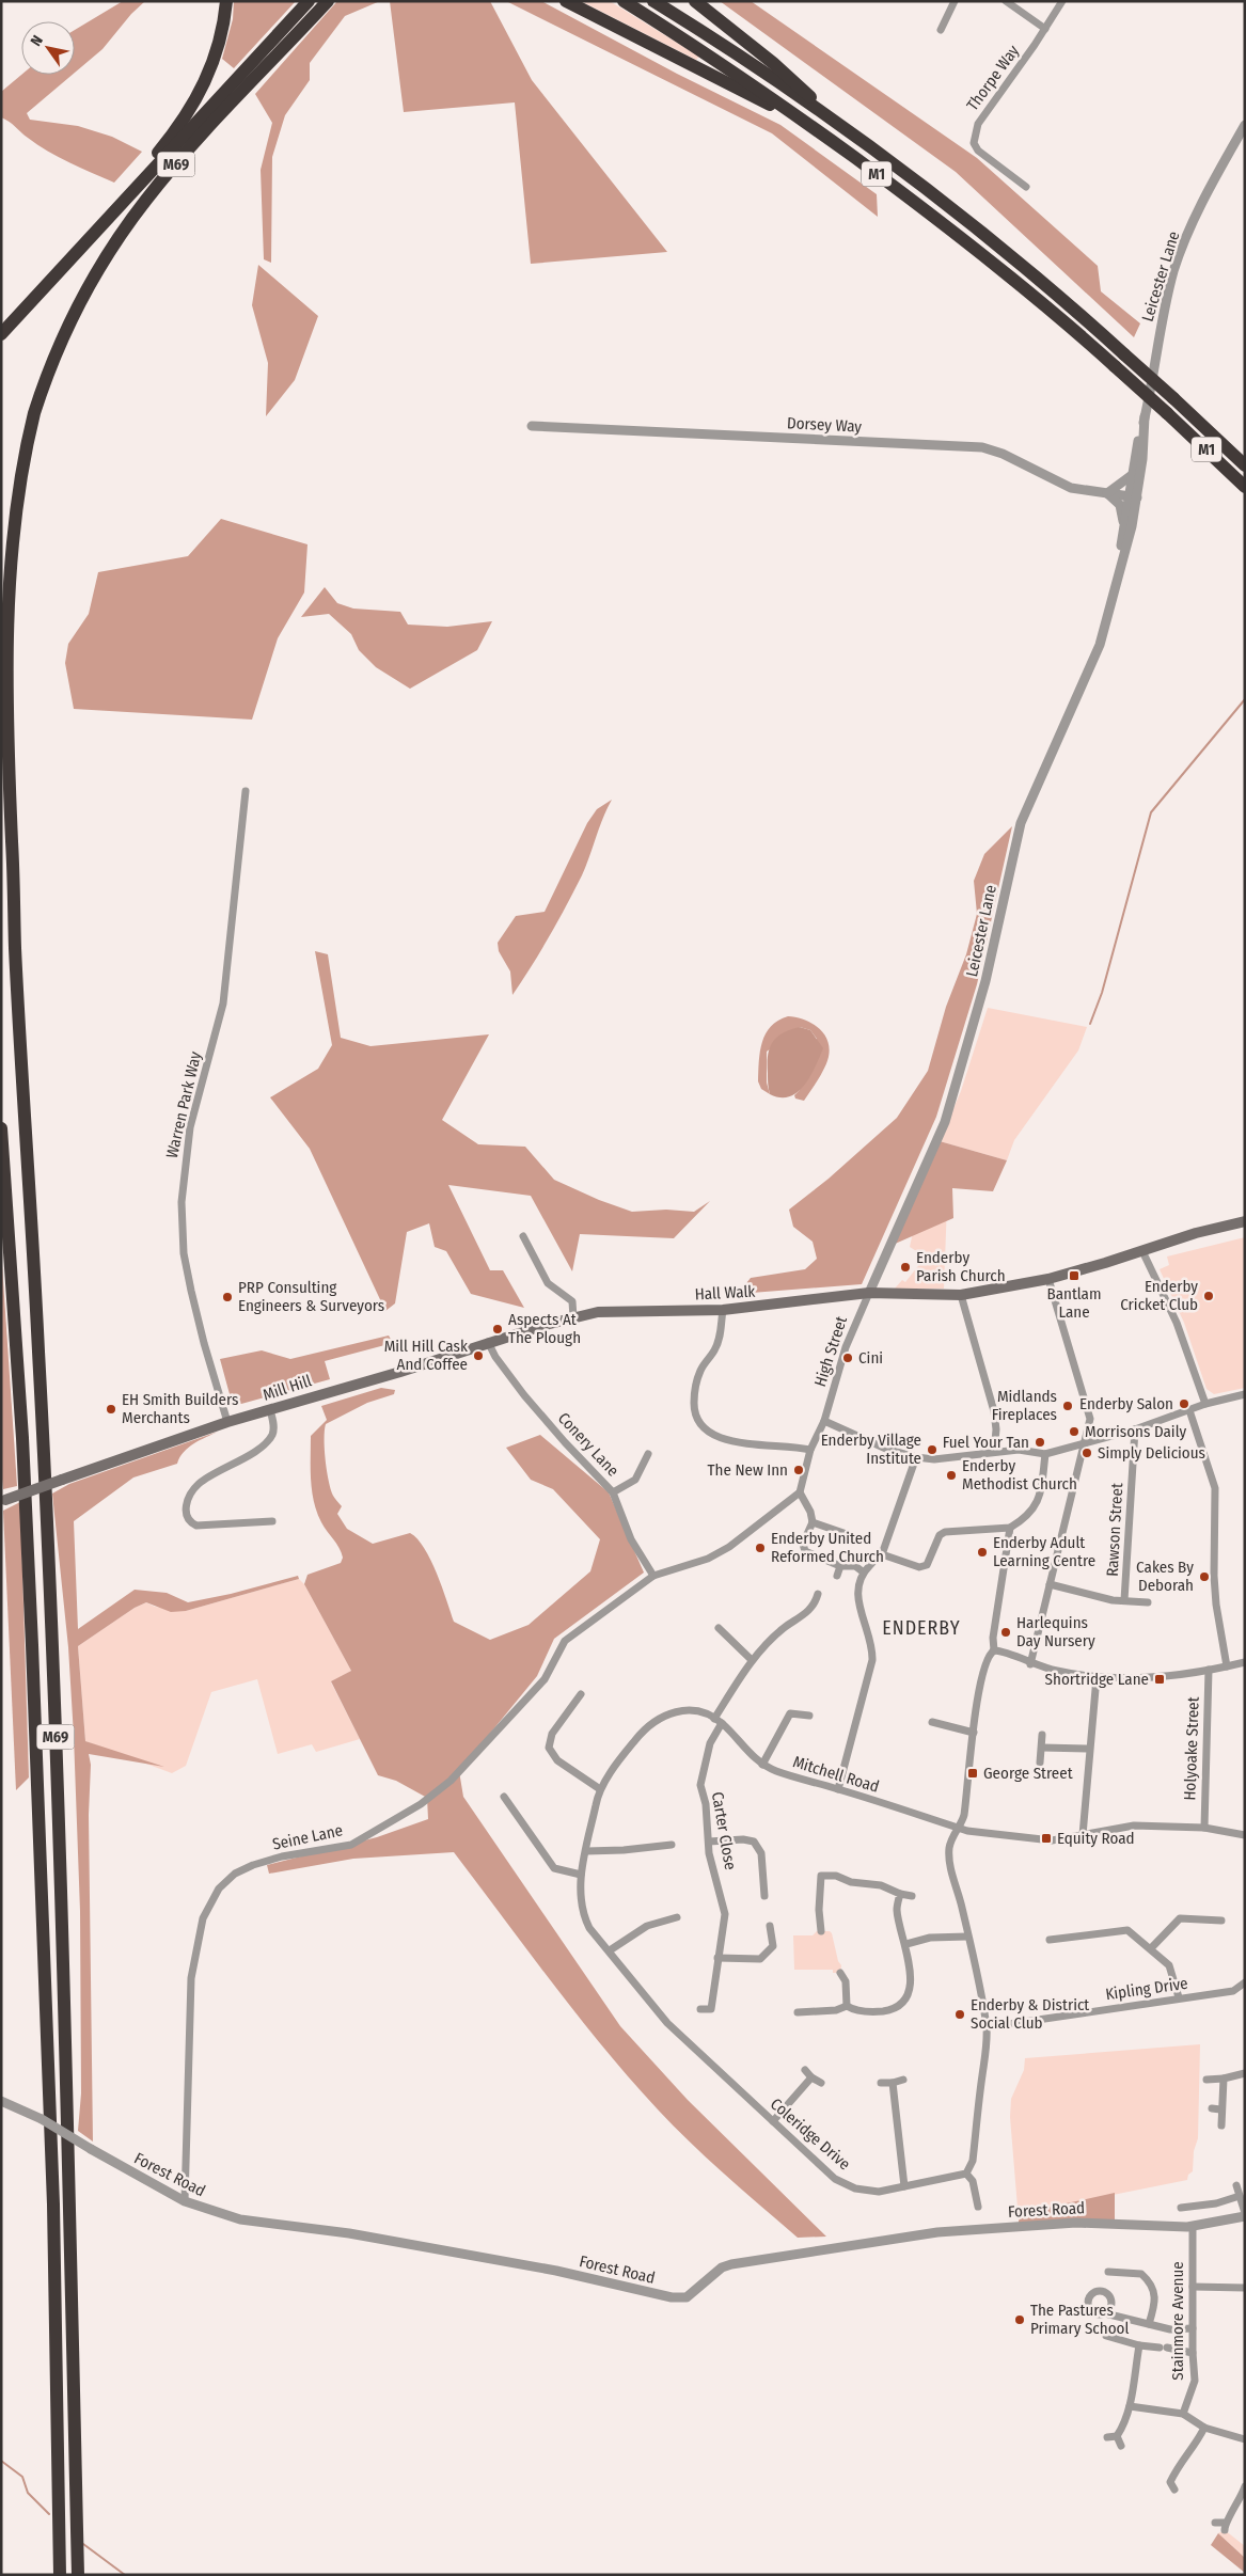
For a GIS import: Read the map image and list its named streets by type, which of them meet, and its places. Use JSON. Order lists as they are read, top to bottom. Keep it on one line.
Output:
{"streets":{"highway":["M69","M1"],"main road":["Hall Walk","Mill Hill"],"street":["Thorpe Way","Leicester Lane","Dorsey Way","Warren Park Way","High Street","Conery Lane","Rawson Street","Holyoake Street","Mitchell Road","Carter Close","Seine Lane","Kipling Drive","Coleridge Drive","Forest Road","Stainmore Avenue"]},"crossings":[["Leicester Lane","Dorsey Way"],["Leicester Lane","Hall Walk"],["Leicester Lane","High Street"],["Warren Park Way","Mill Hill"],["Hall Walk","High Street"],["Hall Walk","Mill Hill"],["High Street","Seine Lane"],["Mill Hill","Conery Lane"],["Conery Lane","Seine Lane"],["Mitchell Road","Carter Close"],["Seine Lane","Forest Road"],["Forest Road","Stainmore Avenue"]],"districts":["ENDERBY"],"places":{"other":["Enderby Parish Church","Enderby Cricket Club","PRP Consulting Engineers & Surveyors","Aspects At The Plough","Mill Hill Cask And Coffee","Cini","Enderby Salon","Midlands Fireplaces","EH Smith Builders Merchants","Morrisons Daily","Fuel Your Tan","Enderby Village Institute","Simply Delicious","The New Inn","Enderby Methodist Church","Enderby United Reformed Church","Enderby Adult Learning Centre","Cakes By Deborah","Harlequins Day Nursery","Enderby & District Social Club","The Pastures Primary School"],"transit":["Bantlam Lane","Shortridge Lane","George Street","Equity Road"]},"north":"top left"}
